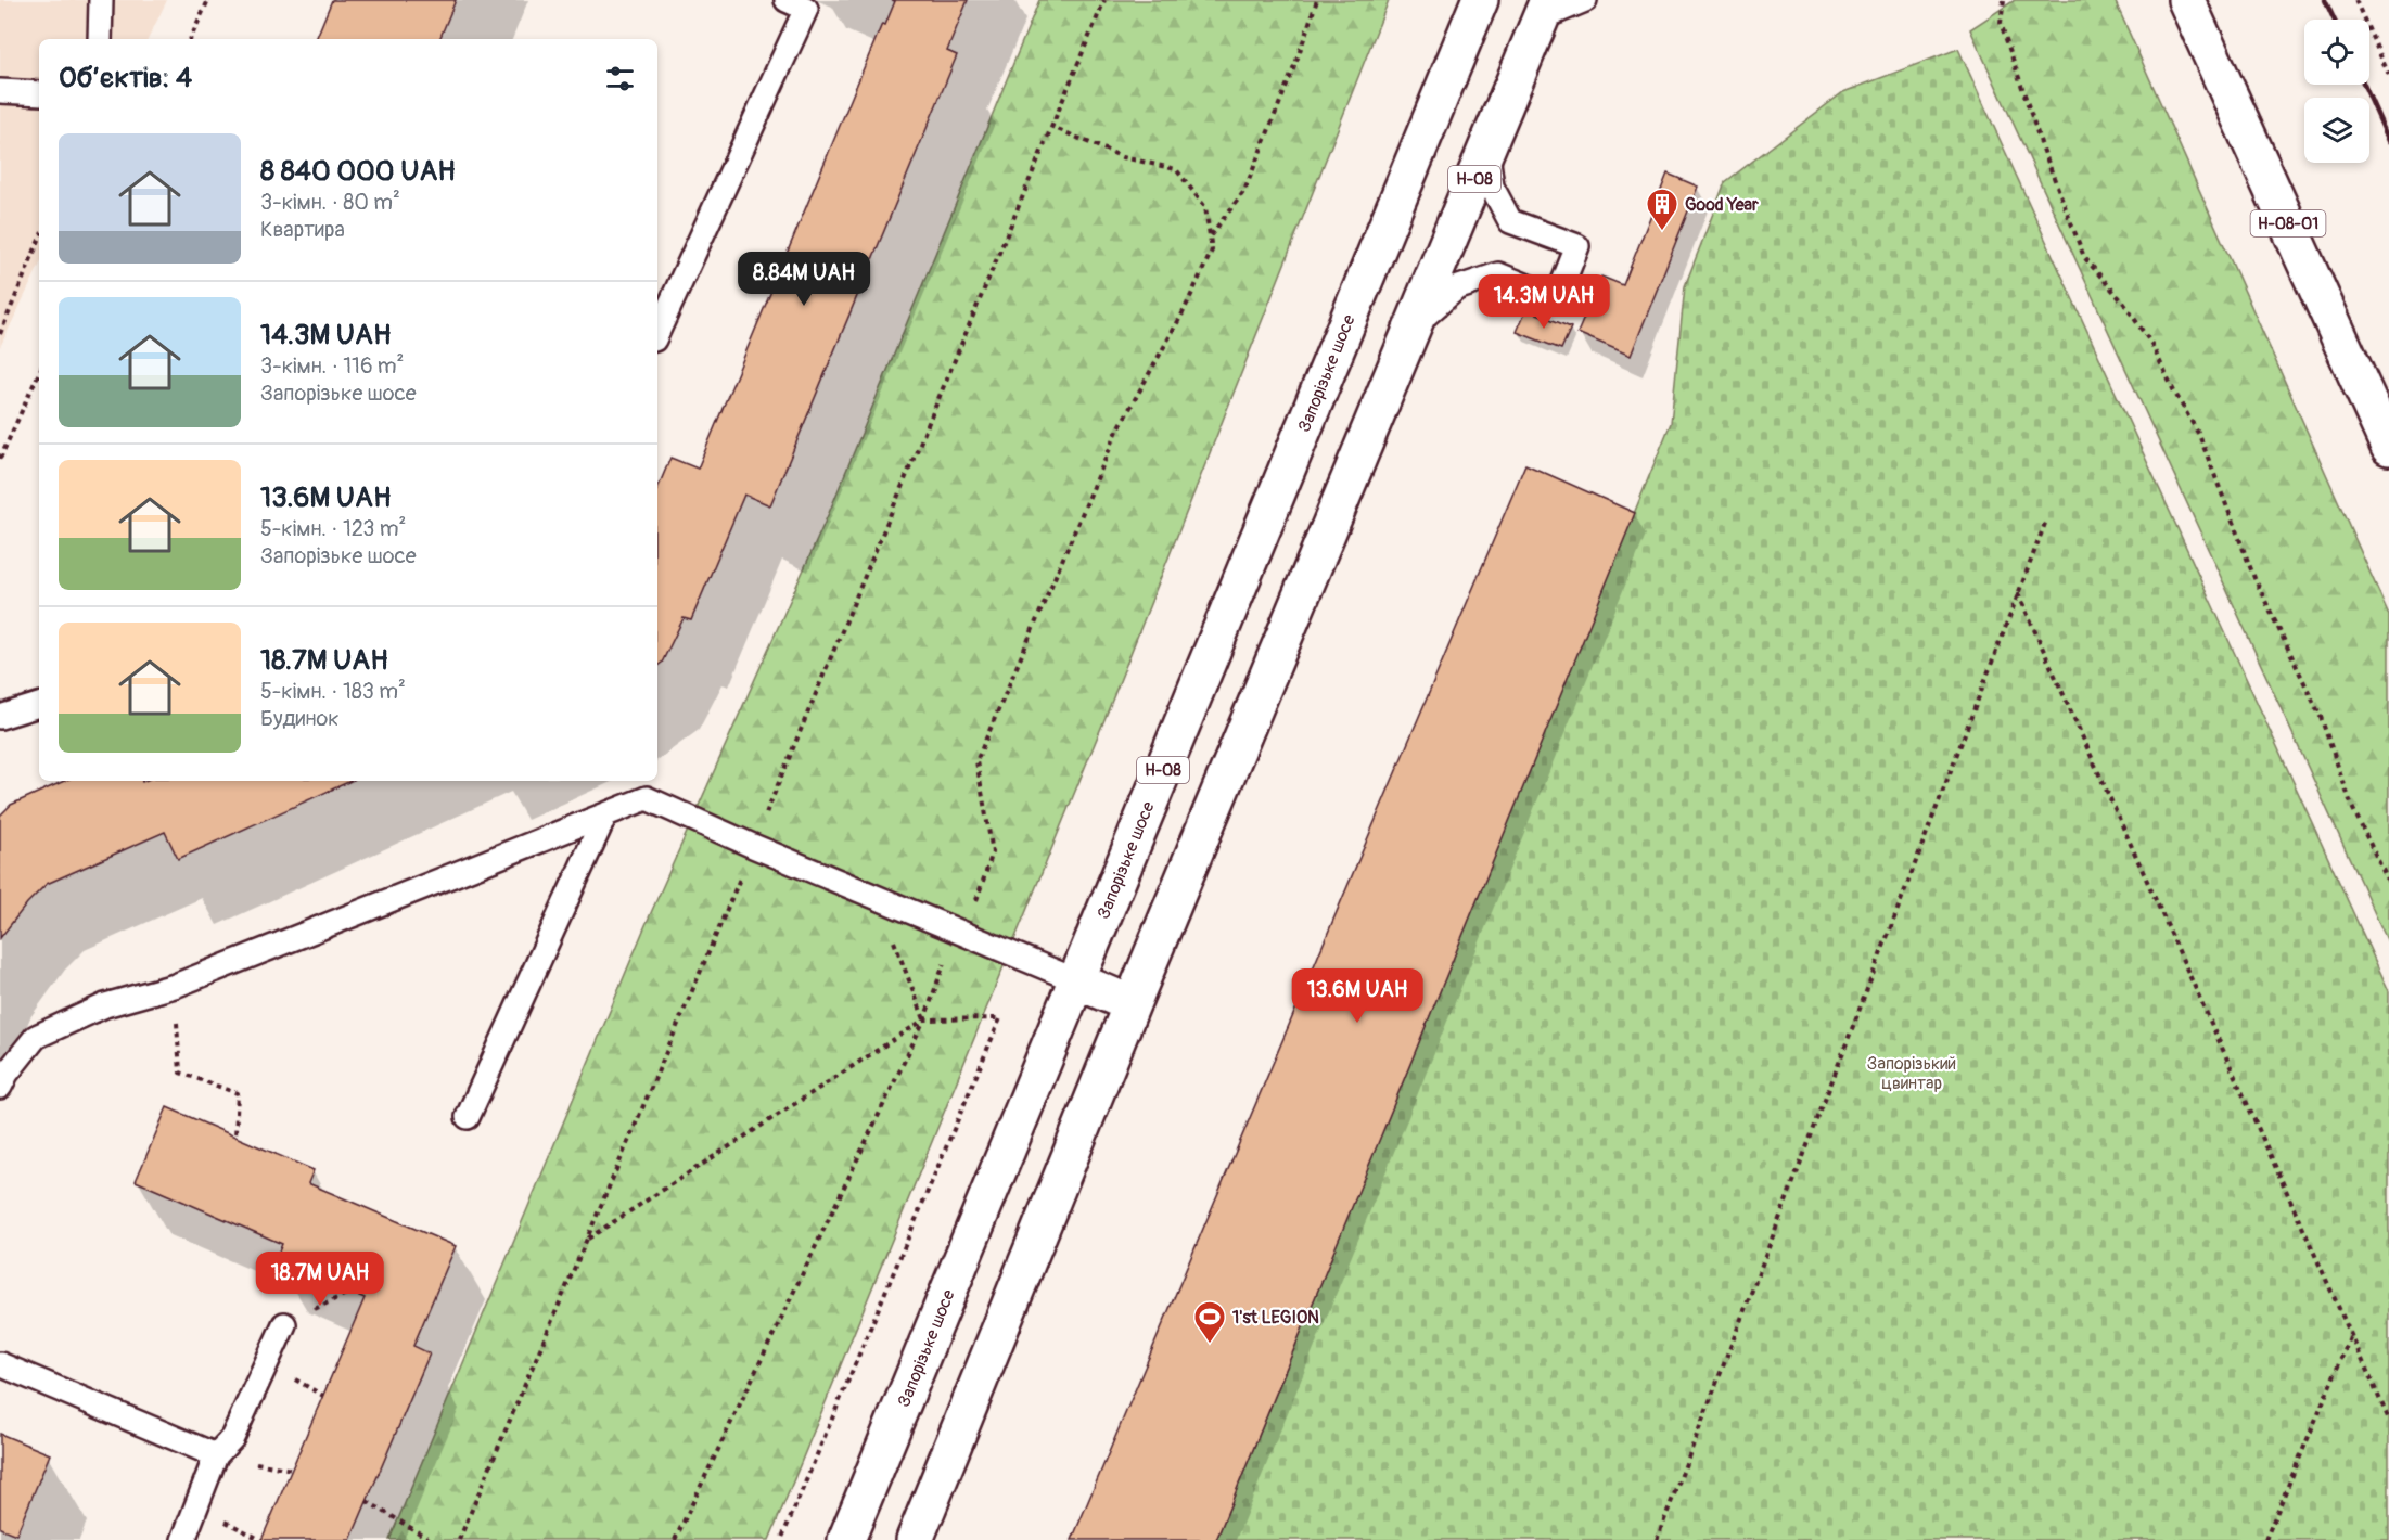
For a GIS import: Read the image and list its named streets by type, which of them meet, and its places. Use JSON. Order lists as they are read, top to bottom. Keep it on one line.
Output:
{"streets":{"main road":["Н-08","Н-08-01","Запорізьке шосе"]},"parks":["Запорізький цвинтар"],"places":{"building":["Good Year"],"sports":["1'st LEGION"]},"page":{"heading":"Об’єктів: 4","list":[{"name":"8 840 000 UAH","note":"3-кімн. · 80 m² · Квартира"},{"name":"14.3M UAH","note":"3-кімн. · 116 m² · Запорізьке шосе"},{"name":"13.6M UAH","note":"5-кімн. · 123 m² · Запорізьке шосе"},{"name":"18.7M UAH","note":"5-кімн. · 183 m² · Будинок"}],"price":["8.84M UAH","14.3M UAH","13.6M UAH","18.7M UAH"]}}
